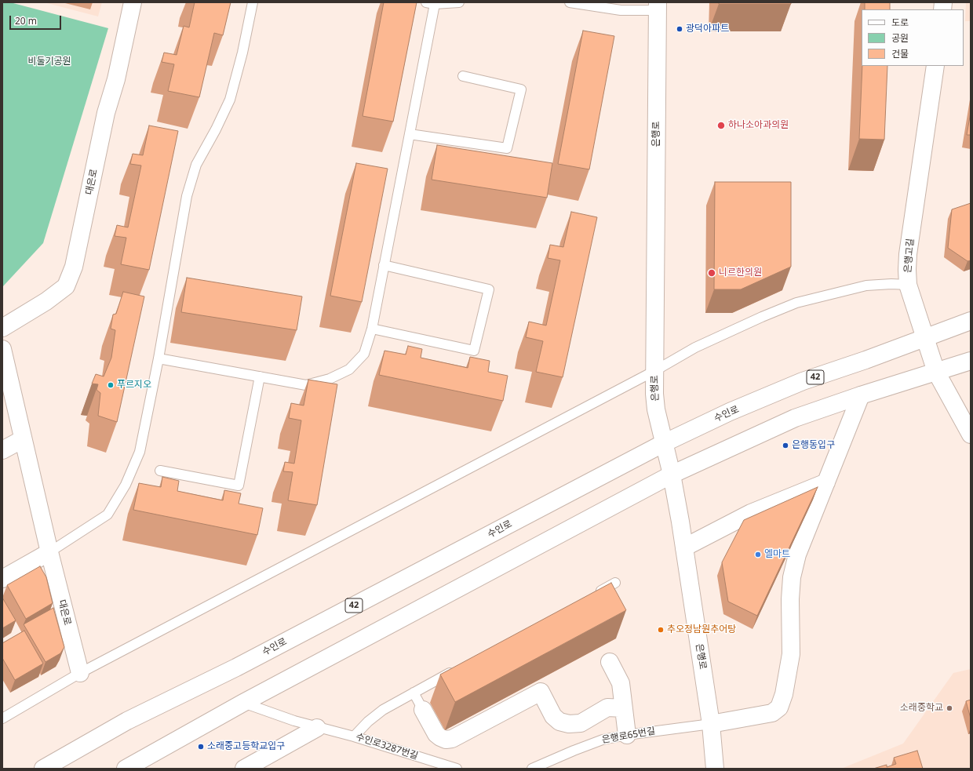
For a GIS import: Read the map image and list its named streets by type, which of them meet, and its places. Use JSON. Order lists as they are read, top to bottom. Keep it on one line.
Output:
{"streets":{"street":["은행로","대은로","은행고길","42","수인로"],"lane":["은행로65번길","수인로3287번길"]},"crossings":[["은행로","수인로"],["은행로","은행로65번길"],["은행고길","수인로"]],"parks":["비둘기공원"],"places":["광덕아파트","하나소아과의원","니르한의원","푸르지오","은행동입구","엘마트","추오정남원추어탕","소래중학교","소래중고등학교입구"],"legend":["도로","공원","건물"],"scale_bar":"20 m"}
